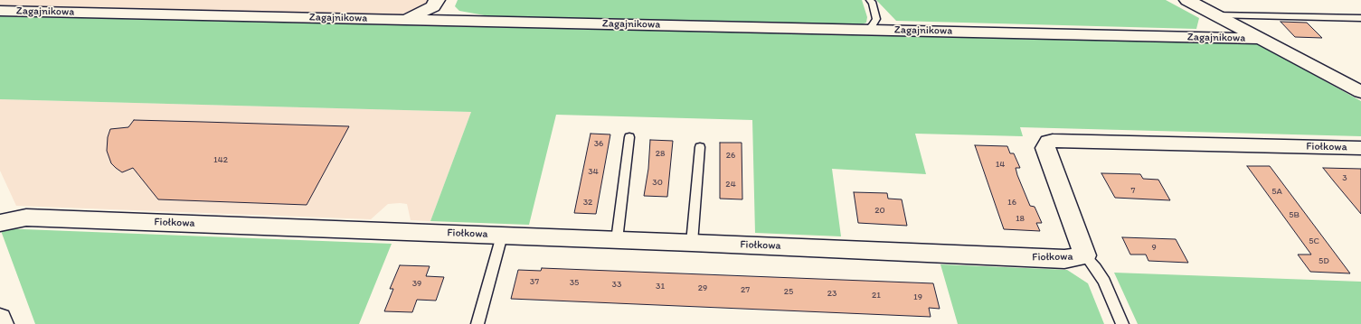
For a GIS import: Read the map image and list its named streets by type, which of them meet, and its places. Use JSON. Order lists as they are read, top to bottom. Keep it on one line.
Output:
{"streets":{"street":["Zagajnikowa","Fiołkowa"]},"house_numbers":["36","28","26","142","14","34","3","30","24","7","5A","32","16","20","5B","18","5C","9","5D","37","35","39","33","31","29","27","25","23","21","19"]}
